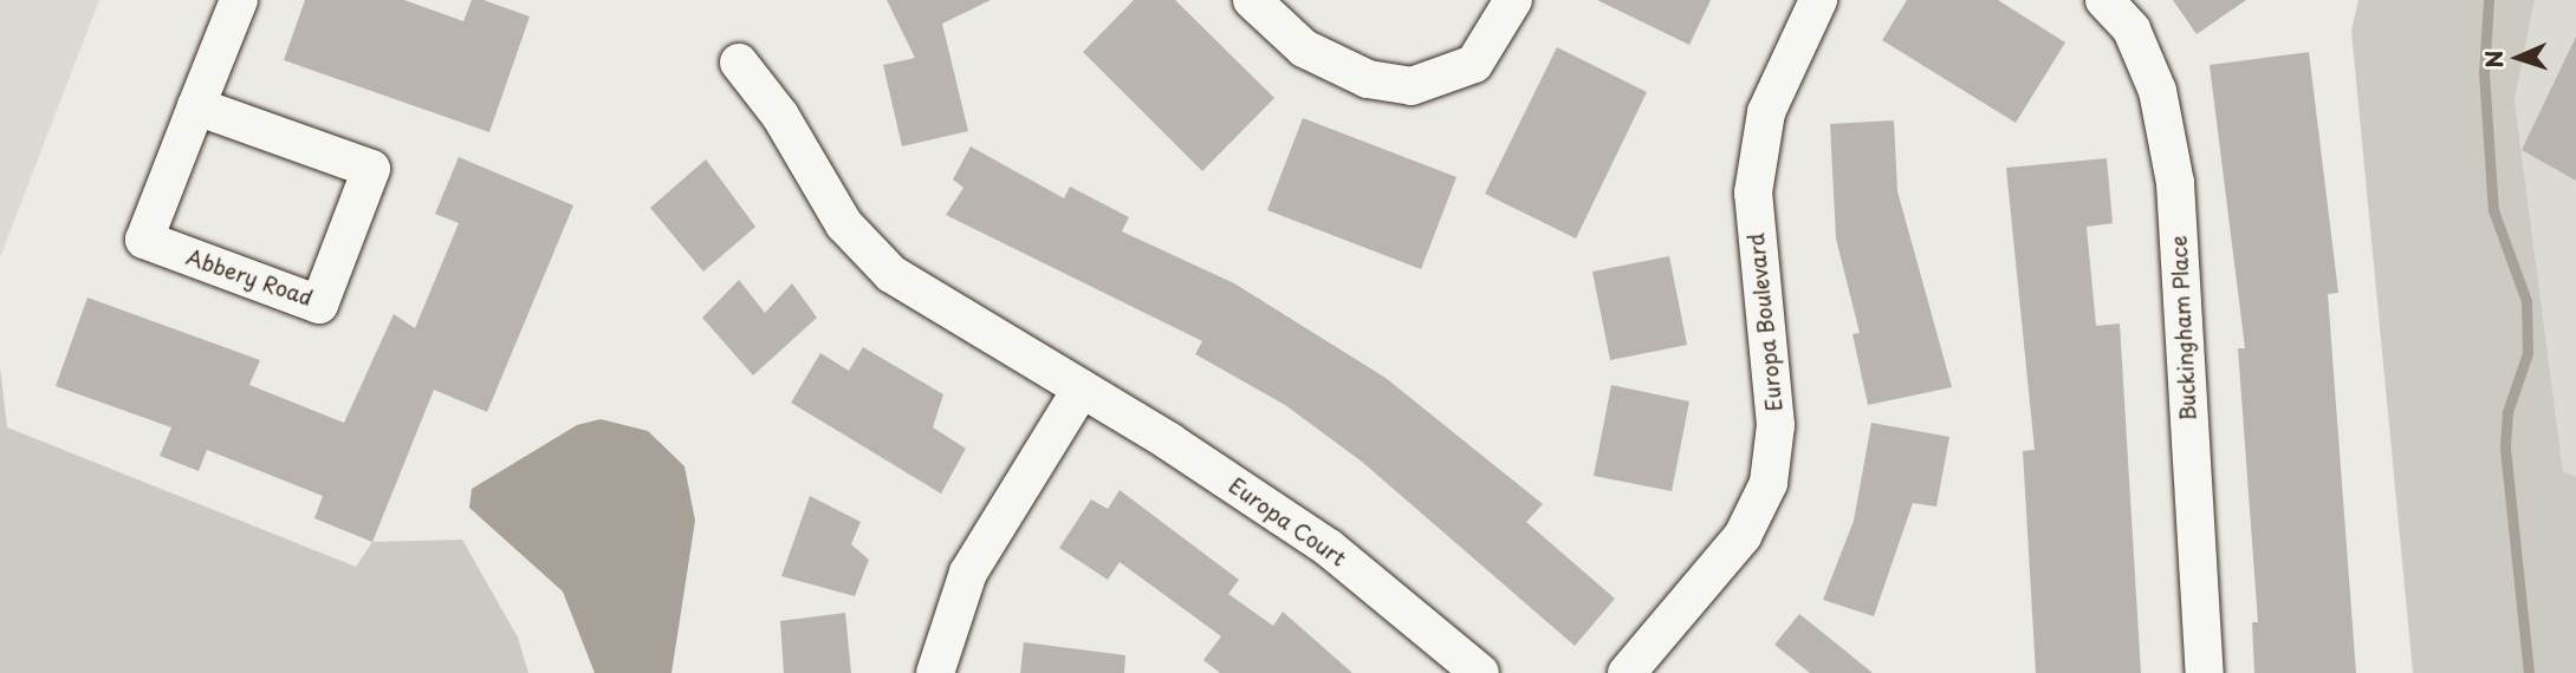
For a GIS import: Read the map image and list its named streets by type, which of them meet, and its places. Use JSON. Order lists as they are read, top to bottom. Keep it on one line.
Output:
{"streets":{"street":["Abbery Road","Europa Boulevard","Buckingham Place","Europa Court"]},"north":"left"}
